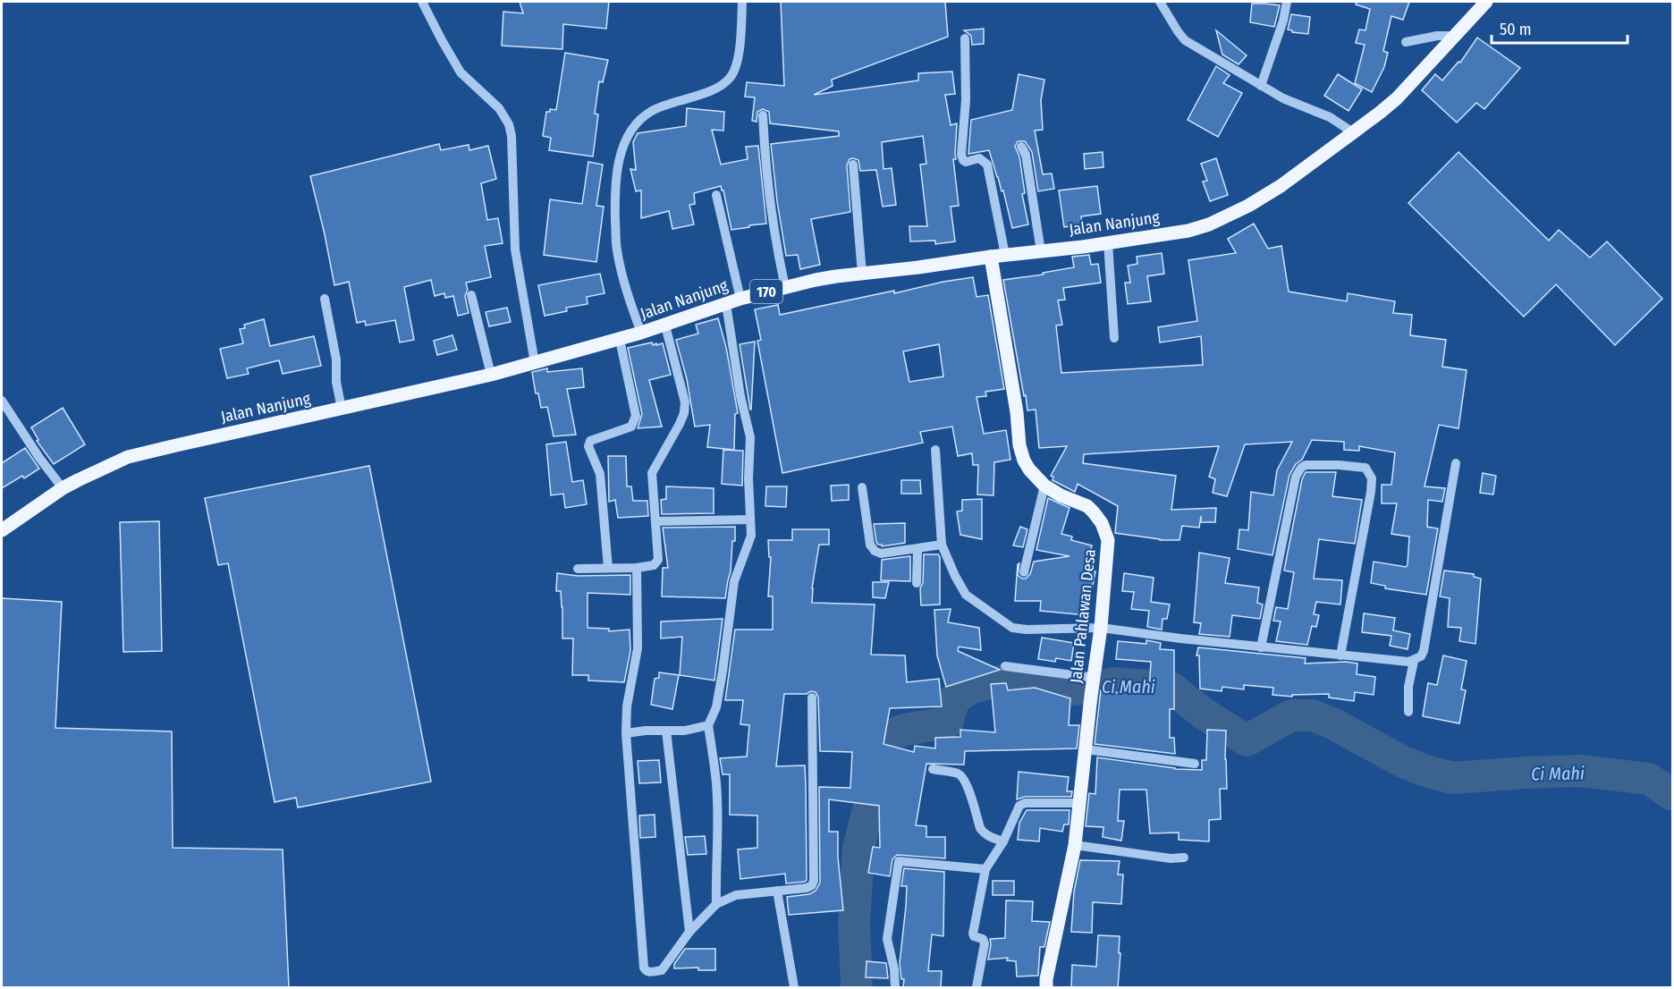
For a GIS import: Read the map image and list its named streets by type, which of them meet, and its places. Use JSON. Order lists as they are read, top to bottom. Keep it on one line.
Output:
{"streets":{"main road":["Jalan Nanjung","170","Jalan Pahlawan Desa"]},"crossings":[["Jalan Nanjung","Jalan Pahlawan Desa"]],"water":["Ci Mahi"],"scale_bar":"50 m"}
